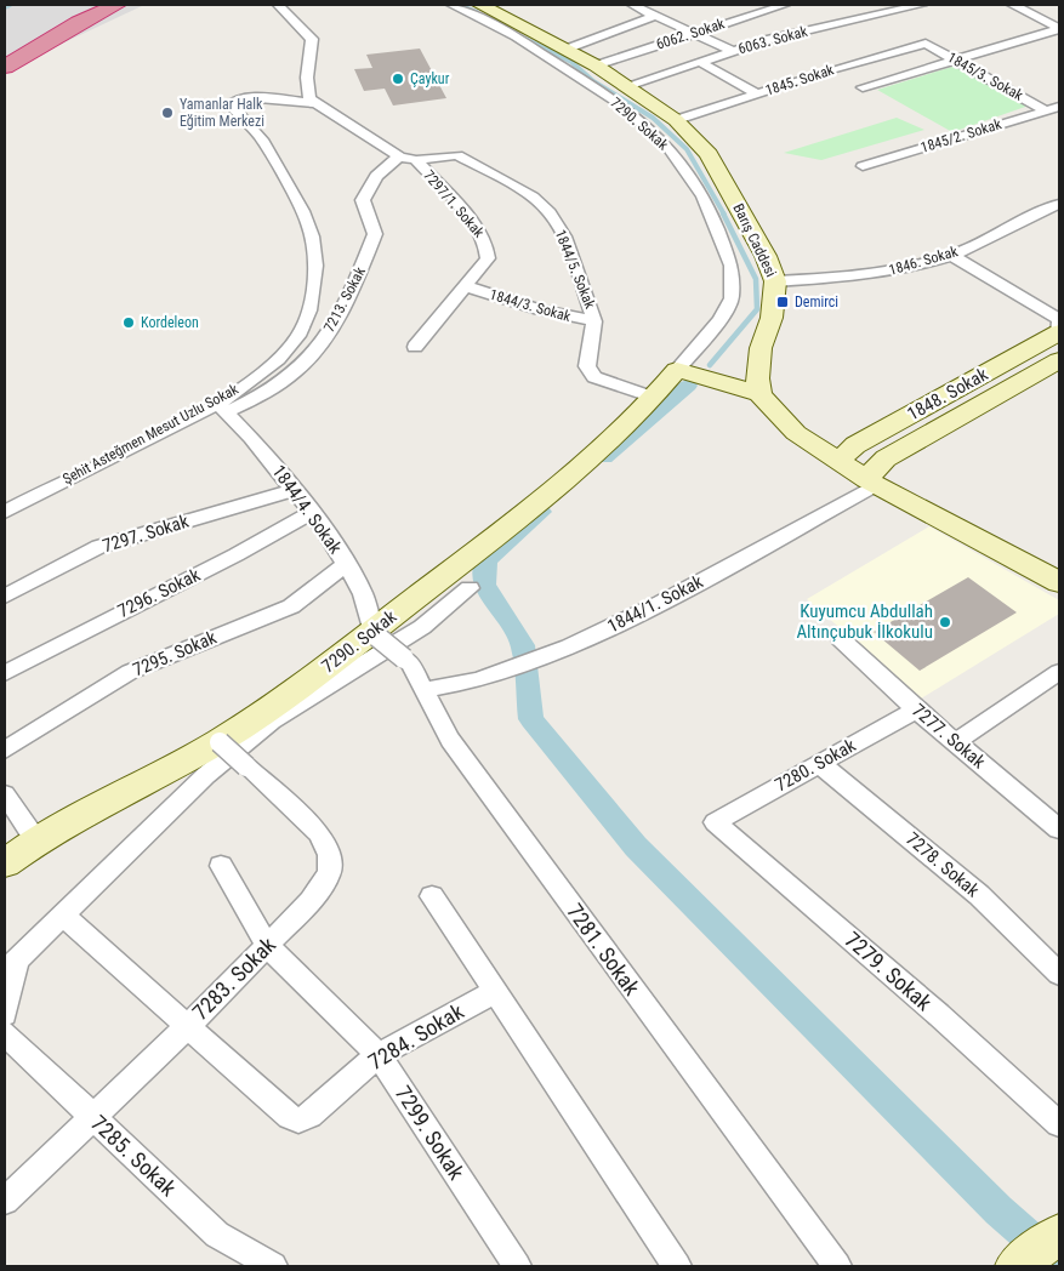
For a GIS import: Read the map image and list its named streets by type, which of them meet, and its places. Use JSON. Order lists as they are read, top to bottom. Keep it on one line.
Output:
{"streets":{"main road":["7290. Sokak","Barış Caddesi","1848. Sokak"],"street":["6062. Sokak","6063. Sokak","1845/3. Sokak","1845. Sokak","1845/2. Sokak","7297/1. Sokak","1846. Sokak","1844/5. Sokak","7213. Sokak","1844/3. Sokak","Şehit Asteğmen Mesut Uzlu Sokak","1844/4. Sokak","7297. Sokak","7296. Sokak","1844/1. Sokak","7295. Sokak","7277. Sokak","7280. Sokak","7278. Sokak","7281. Sokak","7279. Sokak","7283. Sokak","7284. Sokak","7299. Sokak","7285. Sokak"]},"crossings":[["6062. Sokak","Barış Caddesi"],["6063. Sokak","Barış Caddesi"],["1845/3. Sokak","1845. Sokak"],["1845/3. Sokak","1845/2. Sokak"],["1845. Sokak","Barış Caddesi"],["7290. Sokak","1844/5. Sokak"],["7290. Sokak","1844/4. Sokak"],["7290. Sokak","7281. Sokak"],["7290. Sokak","7283. Sokak"],["7297/1. Sokak","1844/5. Sokak"],["7297/1. Sokak","7213. Sokak"],["7297/1. Sokak","1844/3. Sokak"],["7297/1. Sokak","Şehit Asteğmen Mesut Uzlu Sokak"],["Barış Caddesi","1846. Sokak"],["1844/5. Sokak","1844/3. Sokak"],["7213. Sokak","Şehit Asteğmen Mesut Uzlu Sokak"],["7213. Sokak","1844/4. Sokak"],["1848. Sokak","1844/1. Sokak"],["Şehit Asteğmen Mesut Uzlu Sokak","1844/4. Sokak"],["1844/4. Sokak","7297. Sokak"],["1844/4. Sokak","7296. Sokak"],["1844/4. Sokak","7295. Sokak"],["1844/4. Sokak","7281. Sokak"],["1844/1. Sokak","7281. Sokak"],["7277. Sokak","7280. Sokak"],["7280. Sokak","7278. Sokak"],["7280. Sokak","7279. Sokak"],["7283. Sokak","7284. Sokak"],["7283. Sokak","7299. Sokak"],["7283. Sokak","7285. Sokak"],["7284. Sokak","7299. Sokak"]],"places":{"other":["Çaykur","Yamanlar Halk Eğitim Merkezi","Kordeleon","Kuyumcu Abdullah Altınçubuk İlkokulu"],"transit":["Demirci"]}}
